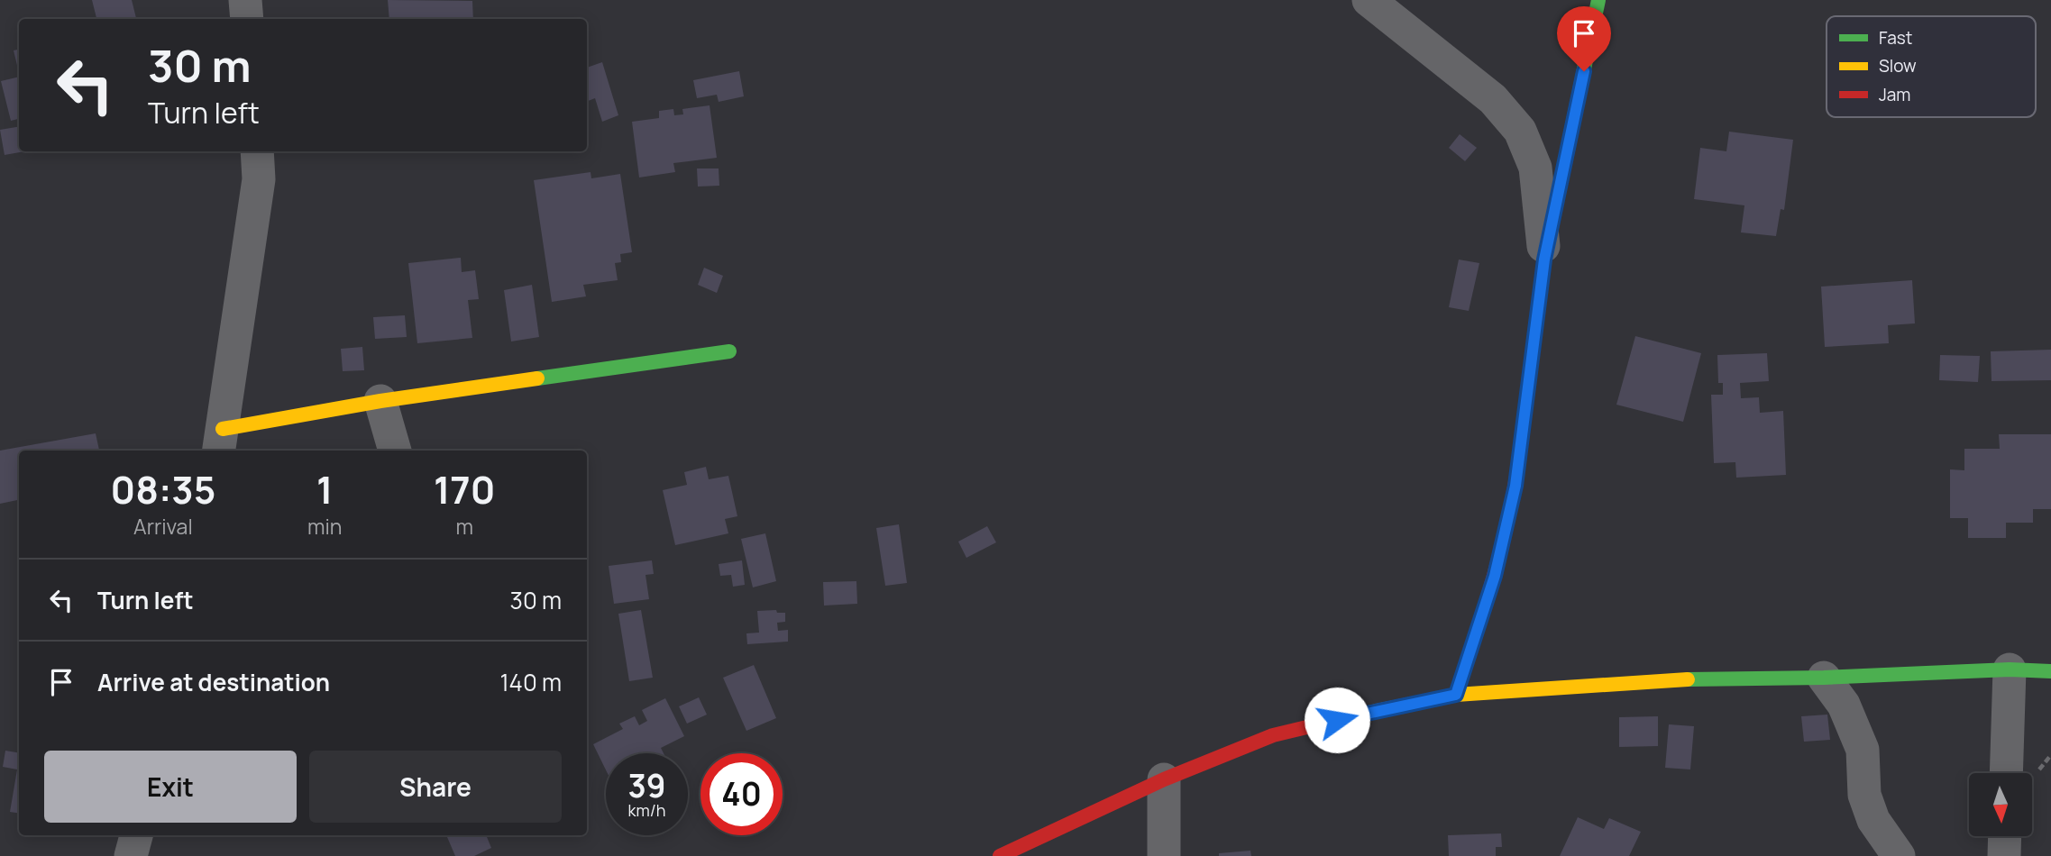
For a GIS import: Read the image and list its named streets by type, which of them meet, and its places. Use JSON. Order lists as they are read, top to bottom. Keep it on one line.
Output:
{"legend":["Fast","Slow","Jam"],"north":"bottom","page":{"turn":["30 m","Turn left"],"eta":["08:35","Arrival","1","min","170","m"],"list":[{"name":"Turn left","value":"30 m"},{"name":"Arrive at destination","value":"140 m"}],"buttons":["Exit","Share"],"speed":"39 km/h","limit":"40"}}
